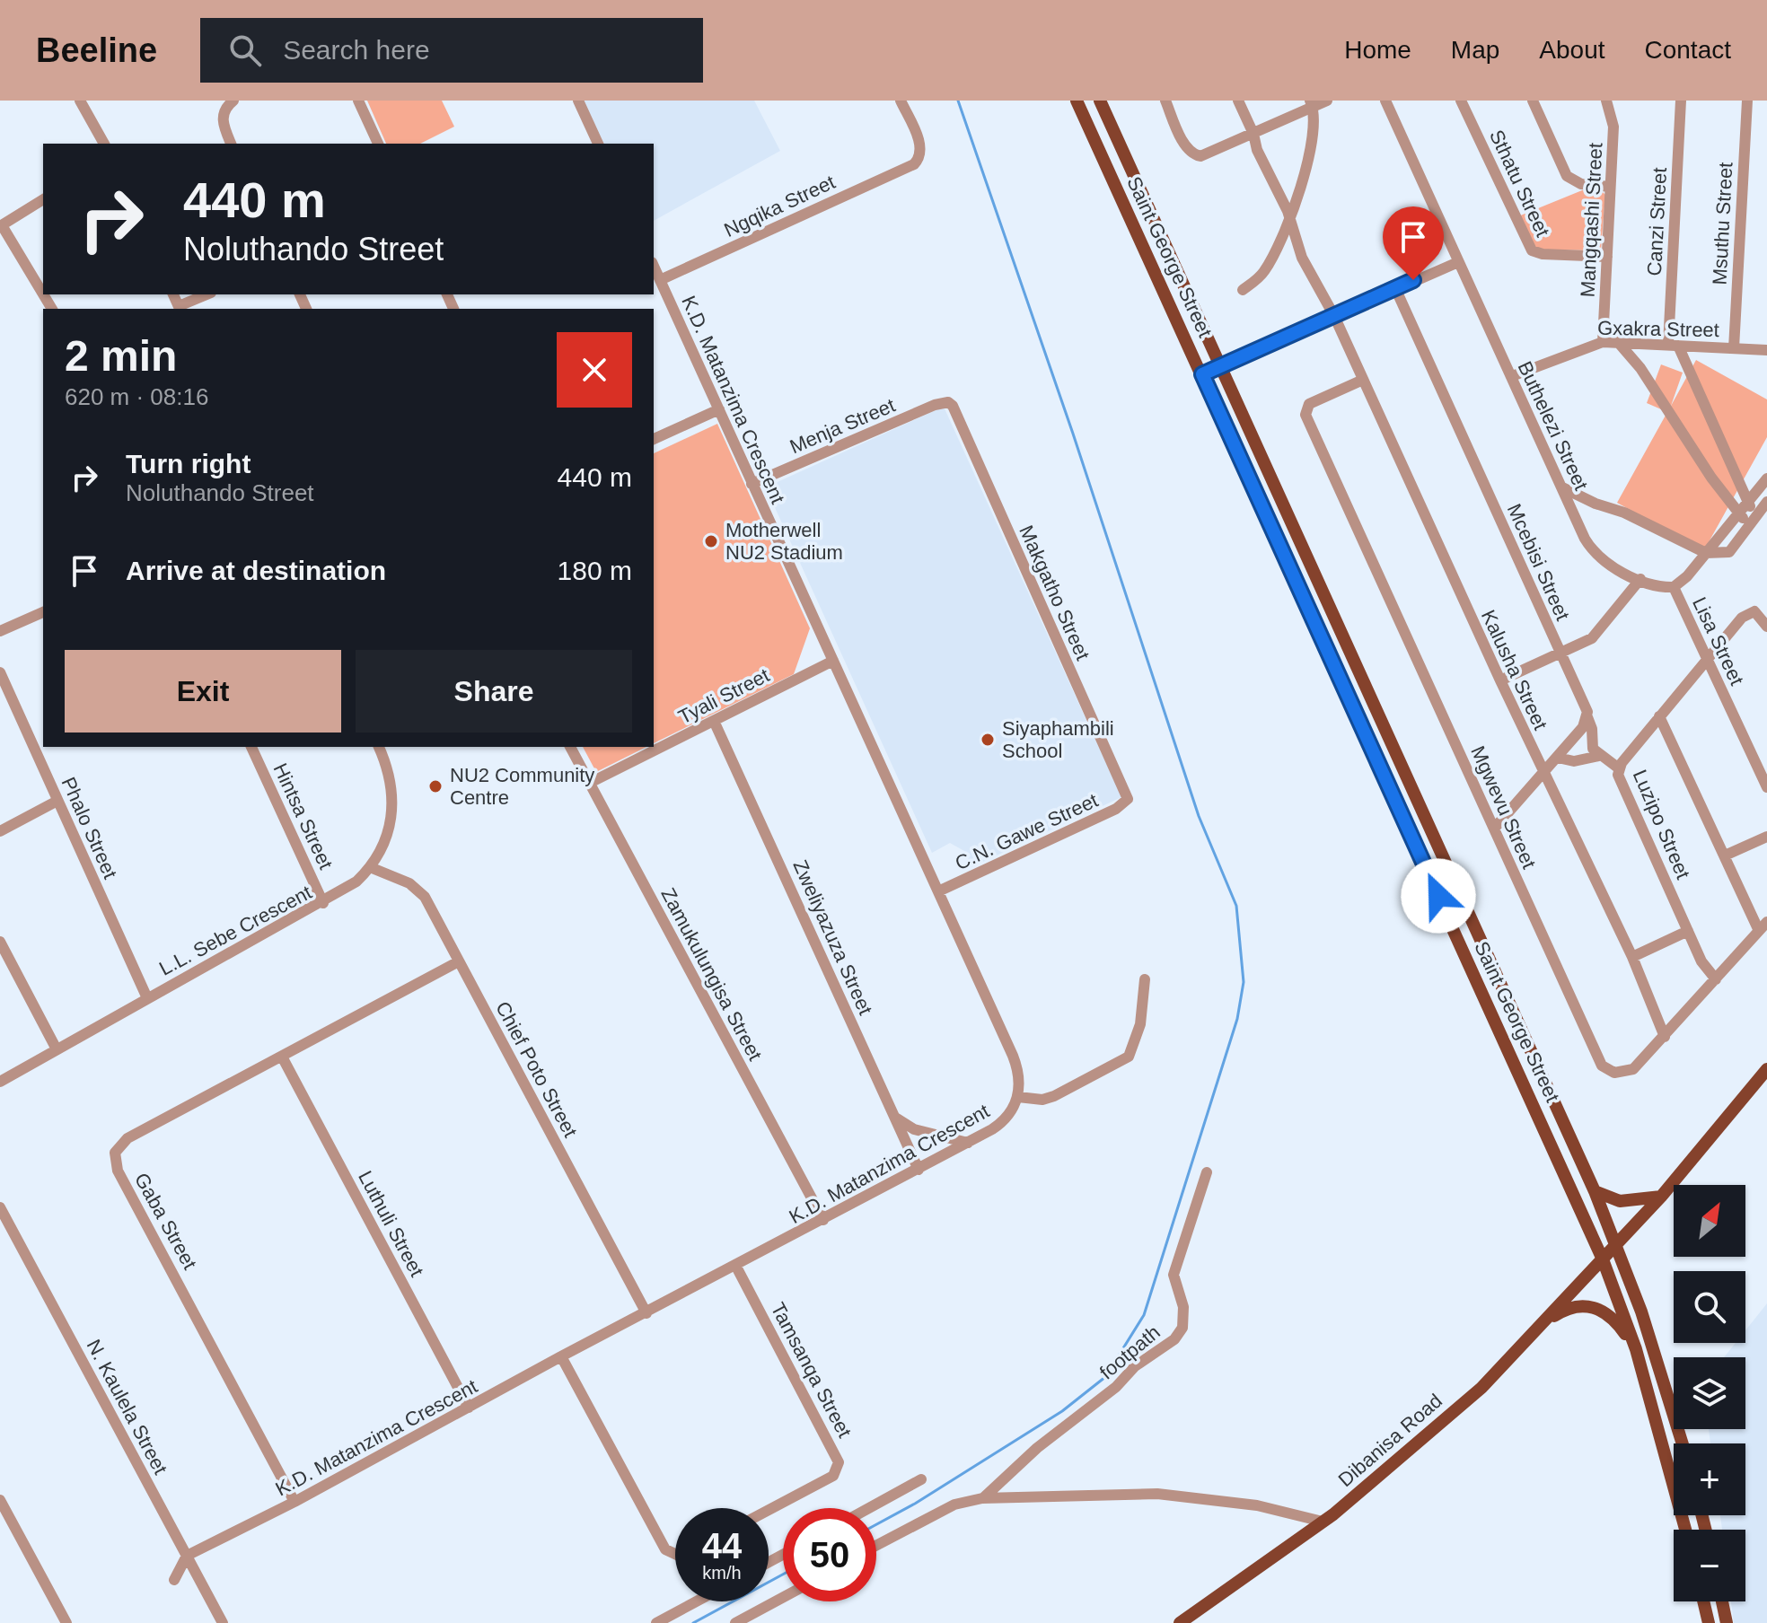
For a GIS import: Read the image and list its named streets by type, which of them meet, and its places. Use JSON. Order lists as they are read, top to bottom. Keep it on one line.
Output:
{"streets":{"main road":["Saint George Street","Dibanisa Road"],"street":["Sthatu Street","Ngqika Street","Mangqashi Street","Canzi Street","Msuthu Street","Gxakra Street","K.D. Matanzima Crescent","Menja Street","Buthelezi Street","Mcebisi Street","Makgatho Street","Lisa Street","Kalusha Street","Tyali Street","Mgwevu Street","Hintsa Street","Luzipo Street","Phalo Street","C.N. Gawe Street","L.L. Sebe Crescent","Zweliyazuza Street","Zamukulungisa Street","Chief Poto Street","Gaba Street","Luthuli Street","footpath","Tamsanqa Street","N. Kaulela Street"]},"crossings":[["Sthatu Street","Mangqashi Street"],["Ngqika Street","K.D. Matanzima Crescent"],["Mangqashi Street","Gxakra Street"],["Canzi Street","Gxakra Street"],["Msuthu Street","Gxakra Street"],["Saint George Street","Dibanisa Road"],["Gxakra Street","Buthelezi Street"],["K.D. Matanzima Crescent","Menja Street"],["K.D. Matanzima Crescent","Tyali Street"],["K.D. Matanzima Crescent","C.N. Gawe Street"],["K.D. Matanzima Crescent","Zweliyazuza Street"],["K.D. Matanzima Crescent","Zamukulungisa Street"],["K.D. Matanzima Crescent","Chief Poto Street"],["K.D. Matanzima Crescent","Gaba Street"],["K.D. Matanzima Crescent","Luthuli Street"],["K.D. Matanzima Crescent","Tamsanqa Street"],["K.D. Matanzima Crescent","N. Kaulela Street"],["Menja Street","Makgatho Street"],["Buthelezi Street","Lisa Street"],["Makgatho Street","C.N. Gawe Street"],["Lisa Street","Luzipo Street"],["Kalusha Street","Mgwevu Street"],["Tyali Street","Zweliyazuza Street"],["Tyali Street","Zamukulungisa Street"],["Mgwevu Street","Luzipo Street"],["Hintsa Street","L.L. Sebe Crescent"],["Phalo Street","L.L. Sebe Crescent"],["L.L. Sebe Crescent","Chief Poto Street"],["Chief Poto Street","Gaba Street"],["Gaba Street","Luthuli Street"]],"places":["Motherwell NU2 Stadium","Siyaphambili School","NU2 Community Centre"],"north":"top right","page":{"header":"Beeline","search":"Search here","nav":["Home","Map","About","Contact"],"turn":["440 m","Noluthando Street"],"heading":["2 min","620 m · 08:16"],"list":[{"name":"Turn right","note":"Noluthando Street","value":"440 m"},{"name":"Arrive at destination","value":"180 m"}],"buttons":["Exit","Share"],"map_buttons":["+","−"],"speed":"44 km/h","limit":"50"}}
